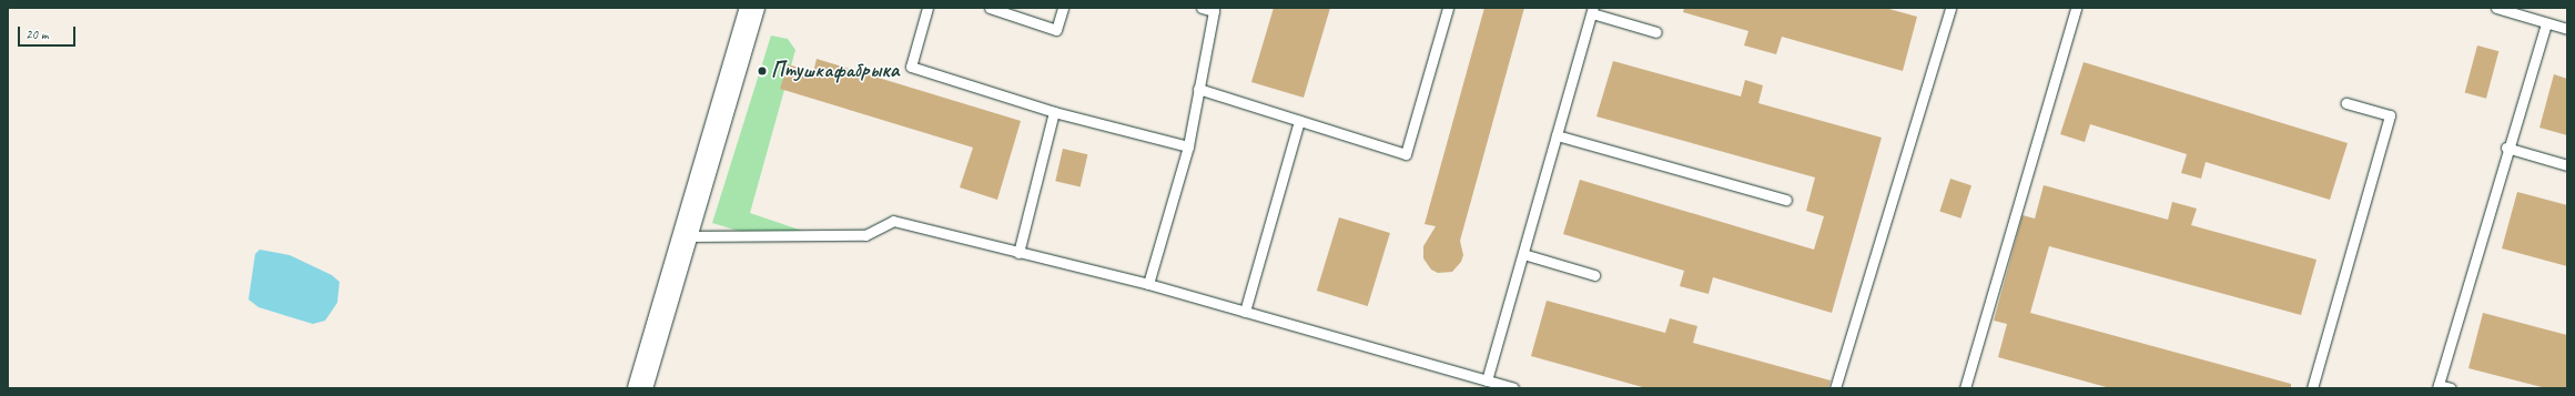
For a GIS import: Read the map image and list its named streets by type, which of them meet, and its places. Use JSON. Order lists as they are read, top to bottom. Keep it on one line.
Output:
{"places":["Птушкафабрыка"],"scale_bar":"20 m"}
